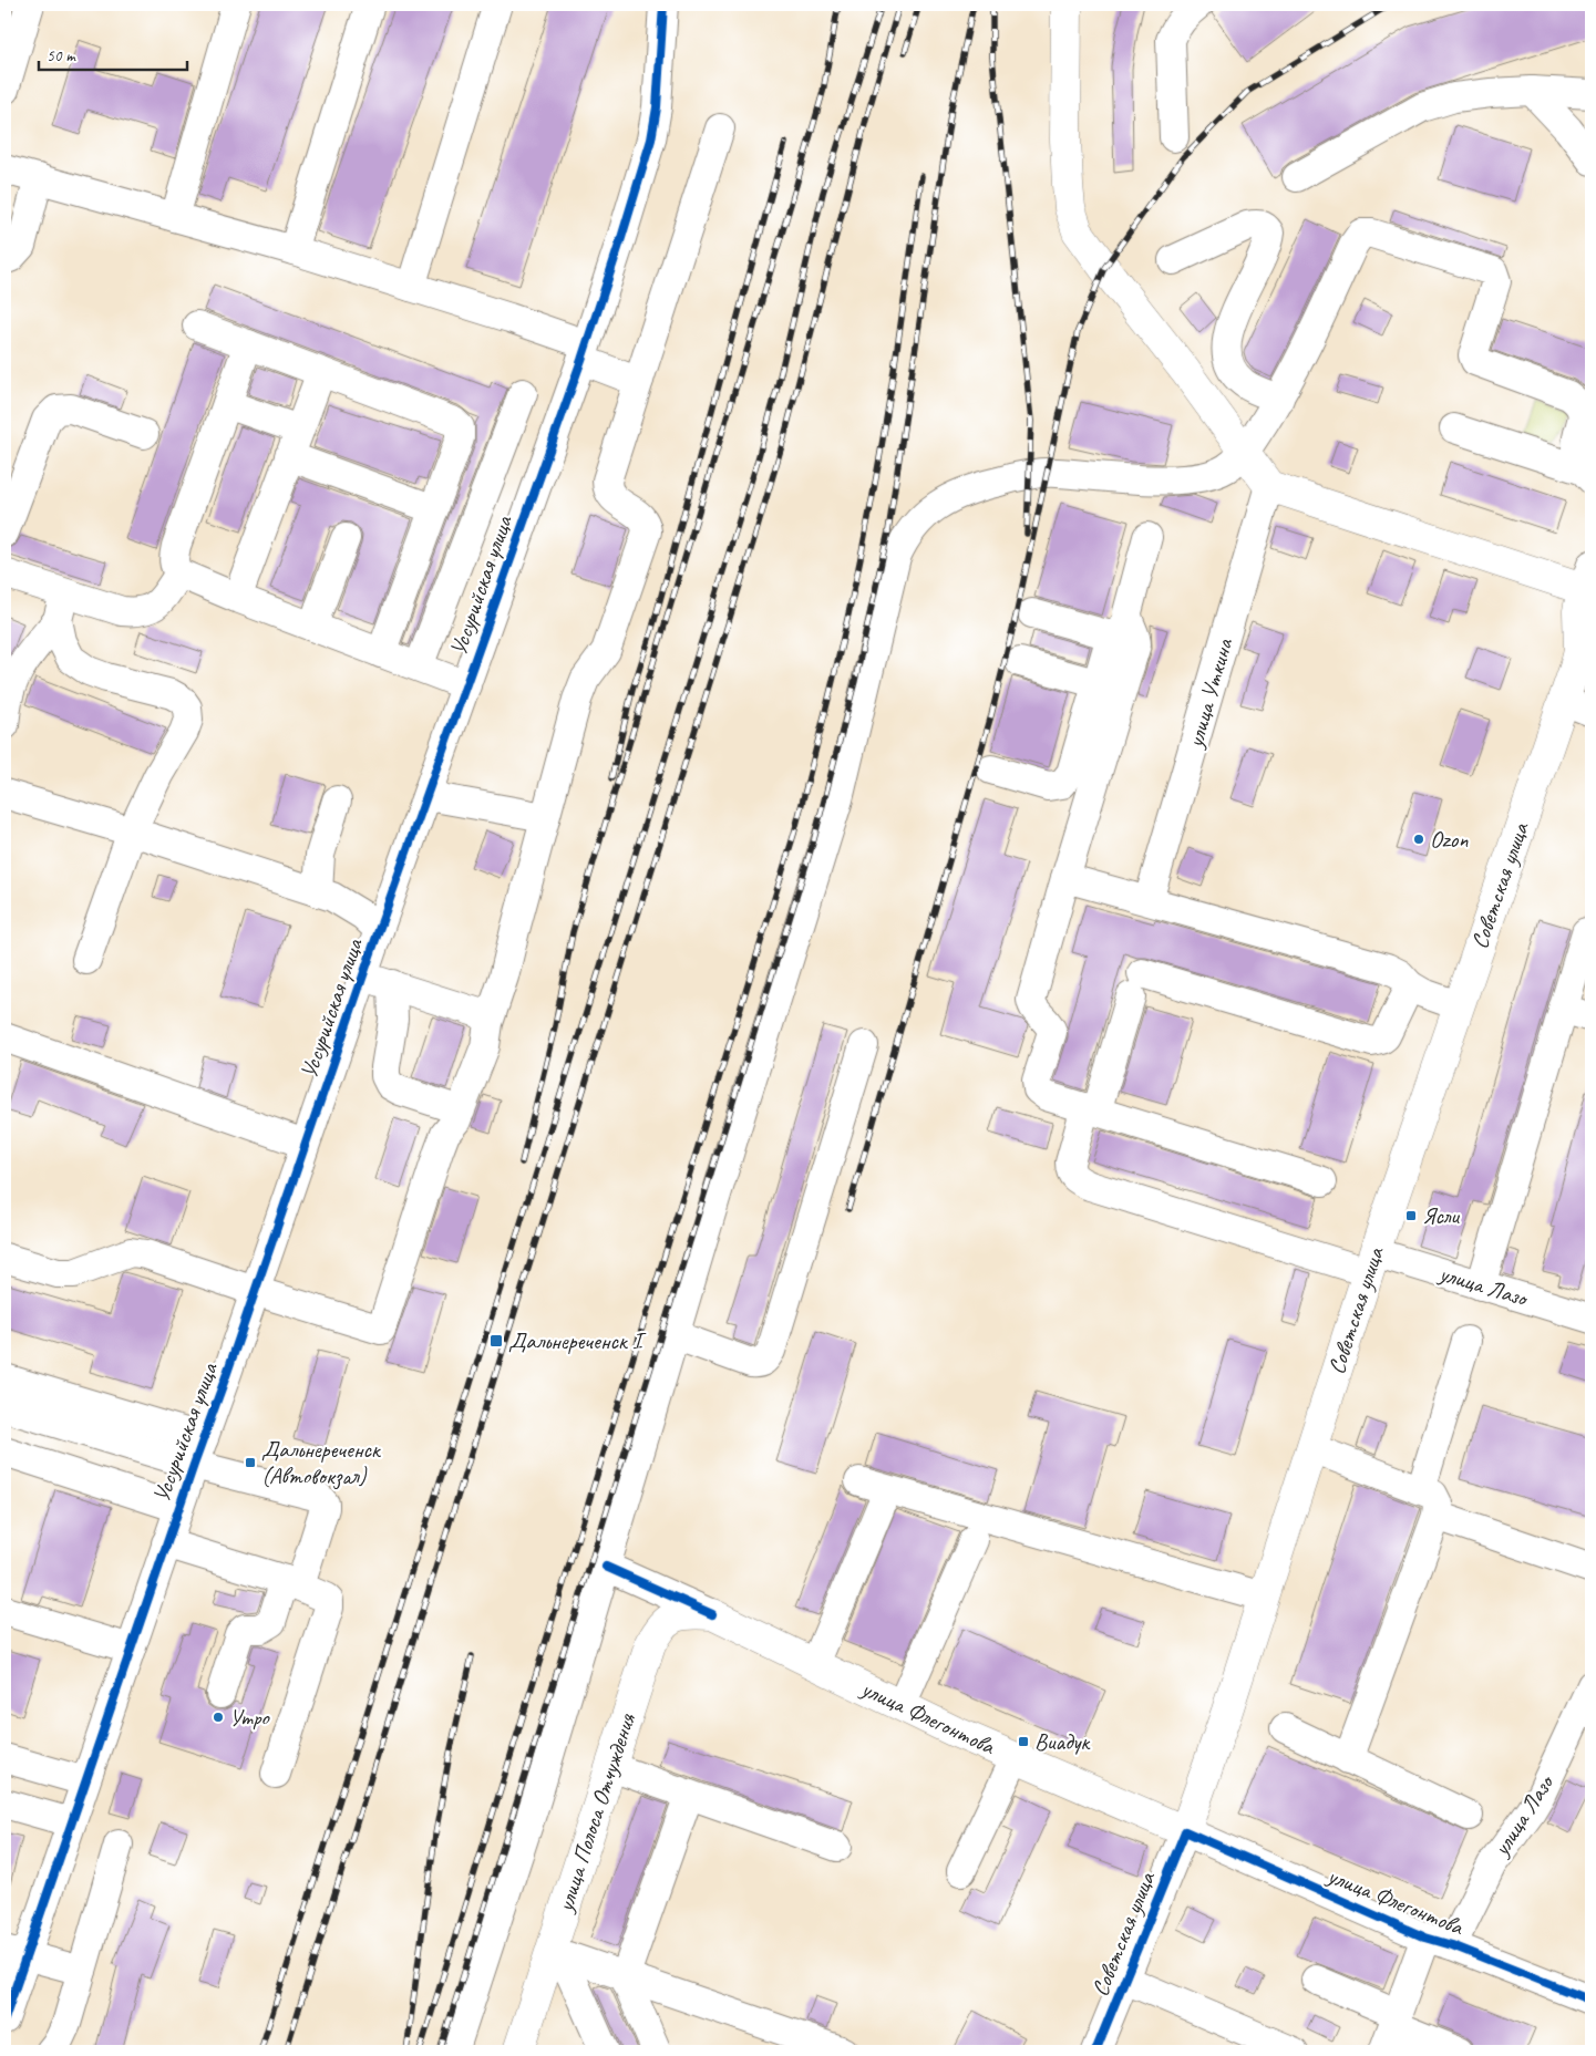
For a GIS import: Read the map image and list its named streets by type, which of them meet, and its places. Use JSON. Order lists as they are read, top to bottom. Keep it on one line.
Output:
{"streets":{"main road":["Советская улица","улица Флегонтова","улица Полоса Отчуждения"],"street":["Уссурийская улица","улица Уткина","улица Лазо"]},"crossings":[["Советская улица","улица Лазо"],["Советская улица","улица Флегонтова"],["улица Лазо","улица Флегонтова"],["улица Флегонтова","улица Полоса Отчуждения"]],"places":{"other":["Ozon","Утро"],"transit":["Ясли","Дальнереченск I","Дальнереченск (Автовокзал)","Виадук"]},"scale_bar":"50 m"}
